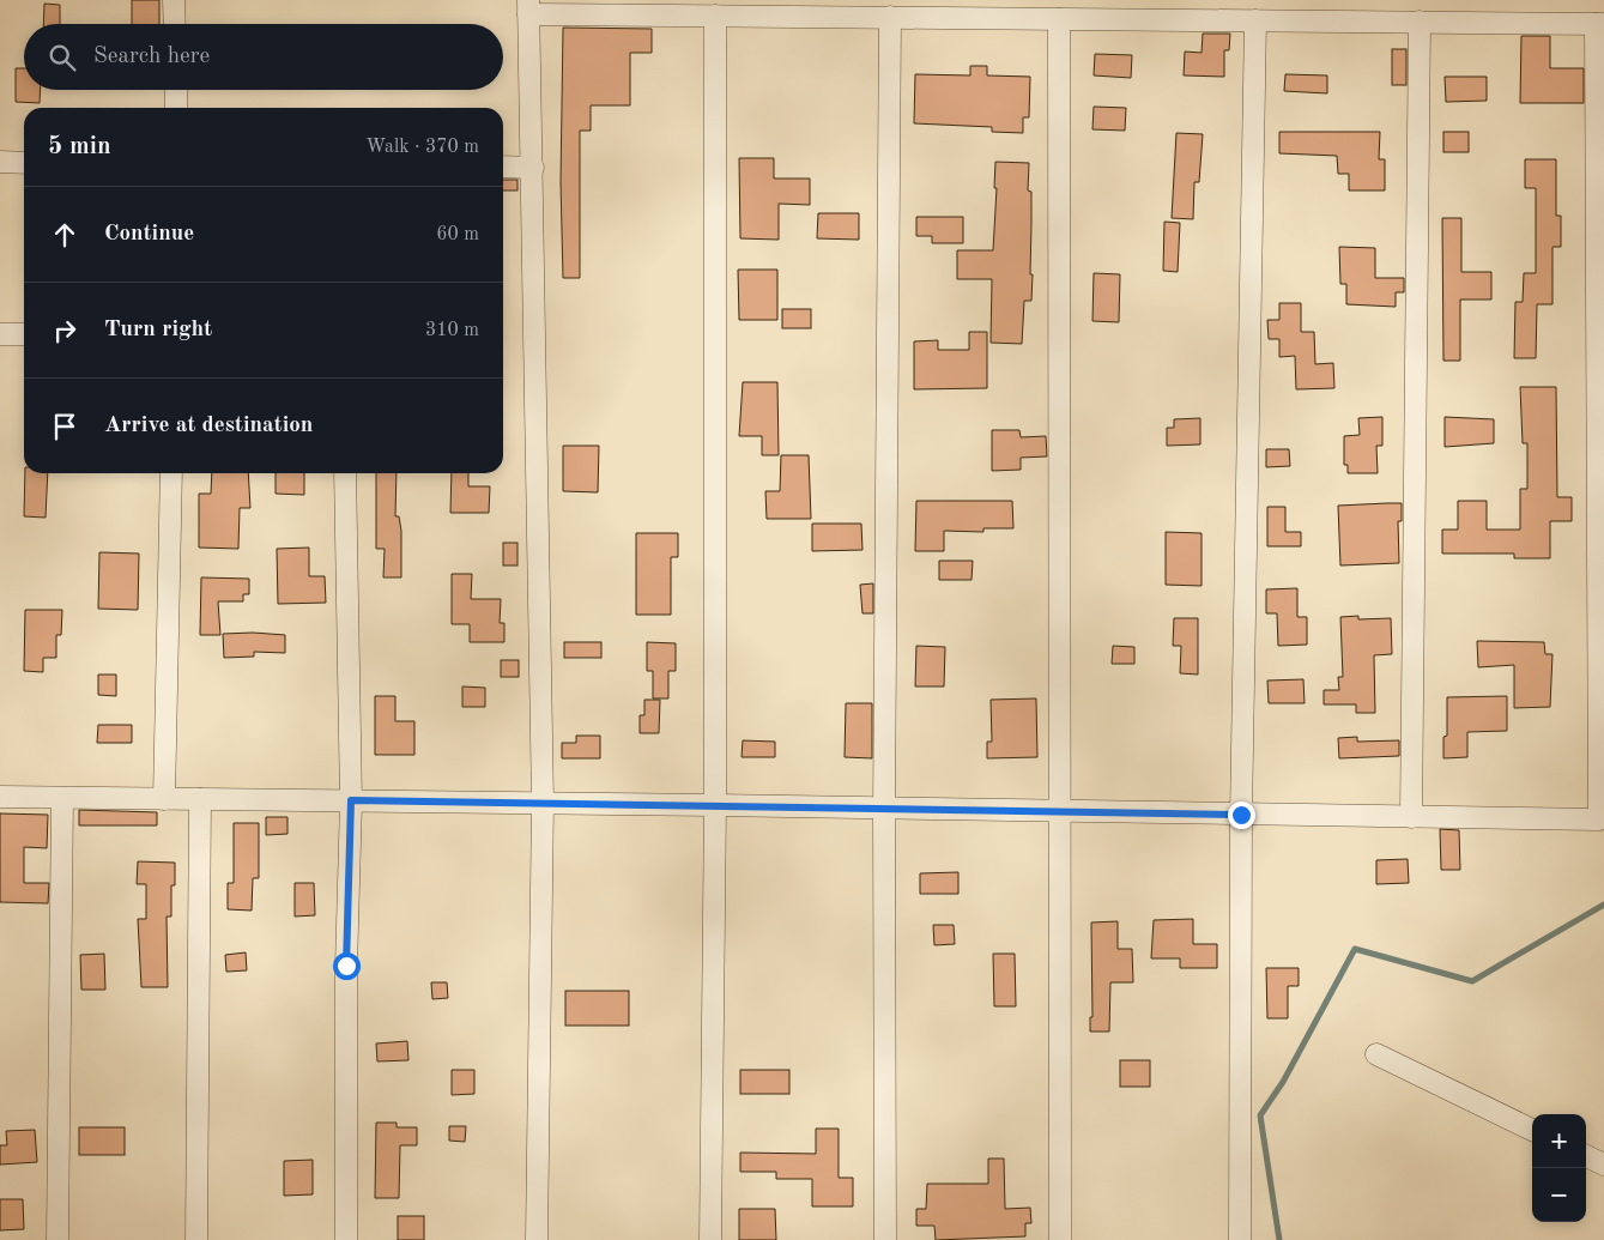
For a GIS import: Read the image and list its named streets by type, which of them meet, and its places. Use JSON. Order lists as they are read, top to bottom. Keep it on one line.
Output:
{"page":{"search":"Search here","heading":["5 min","Walk · 370 m"],"list":[["Continue","60 m"],["Turn right","310 m"],"Arrive at destination"],"map_buttons":["+","−"]}}
